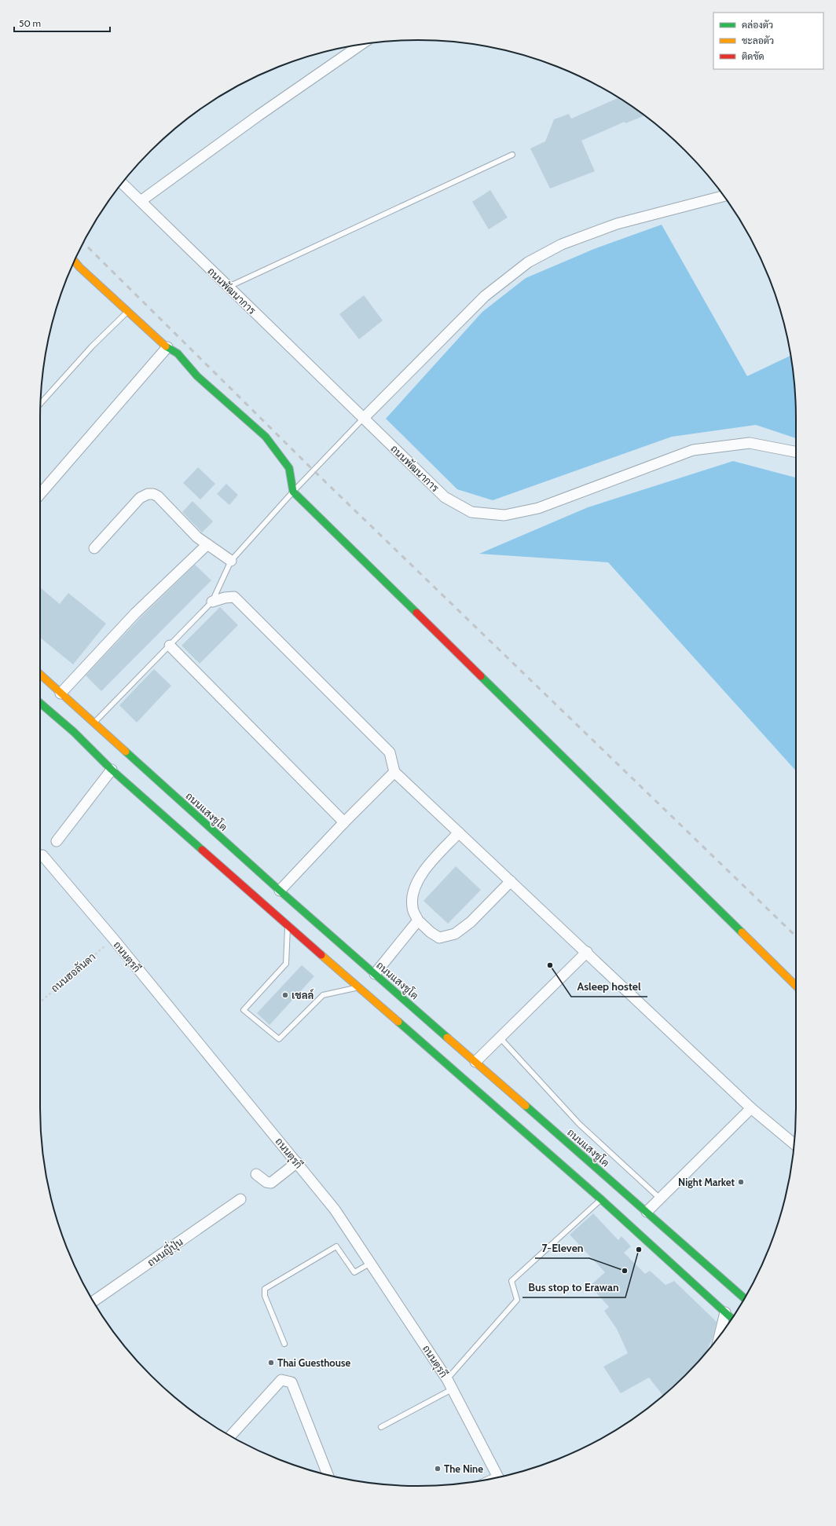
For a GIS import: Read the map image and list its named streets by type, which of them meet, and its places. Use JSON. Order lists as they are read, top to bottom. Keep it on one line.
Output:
{"streets":{"main road":["ถนนแสงชูโต"],"street":["ถนนพัฒนาการ","ถนนตุรกี","ถนนญี่ปุ่น"],"path":["ถนนฮอลันดา"]},"crossings":[["ถนนตุรกี","ถนนฮอลันดา"]],"places":["Asleep hostel","เชลล์","Night Market","Bus stop to Erawan","7-Eleven","Thai Guesthouse","The Nine"],"legend":["คล่องตัว","ชะลอตัว","ติดขัด"],"scale_bar":"50 m"}
